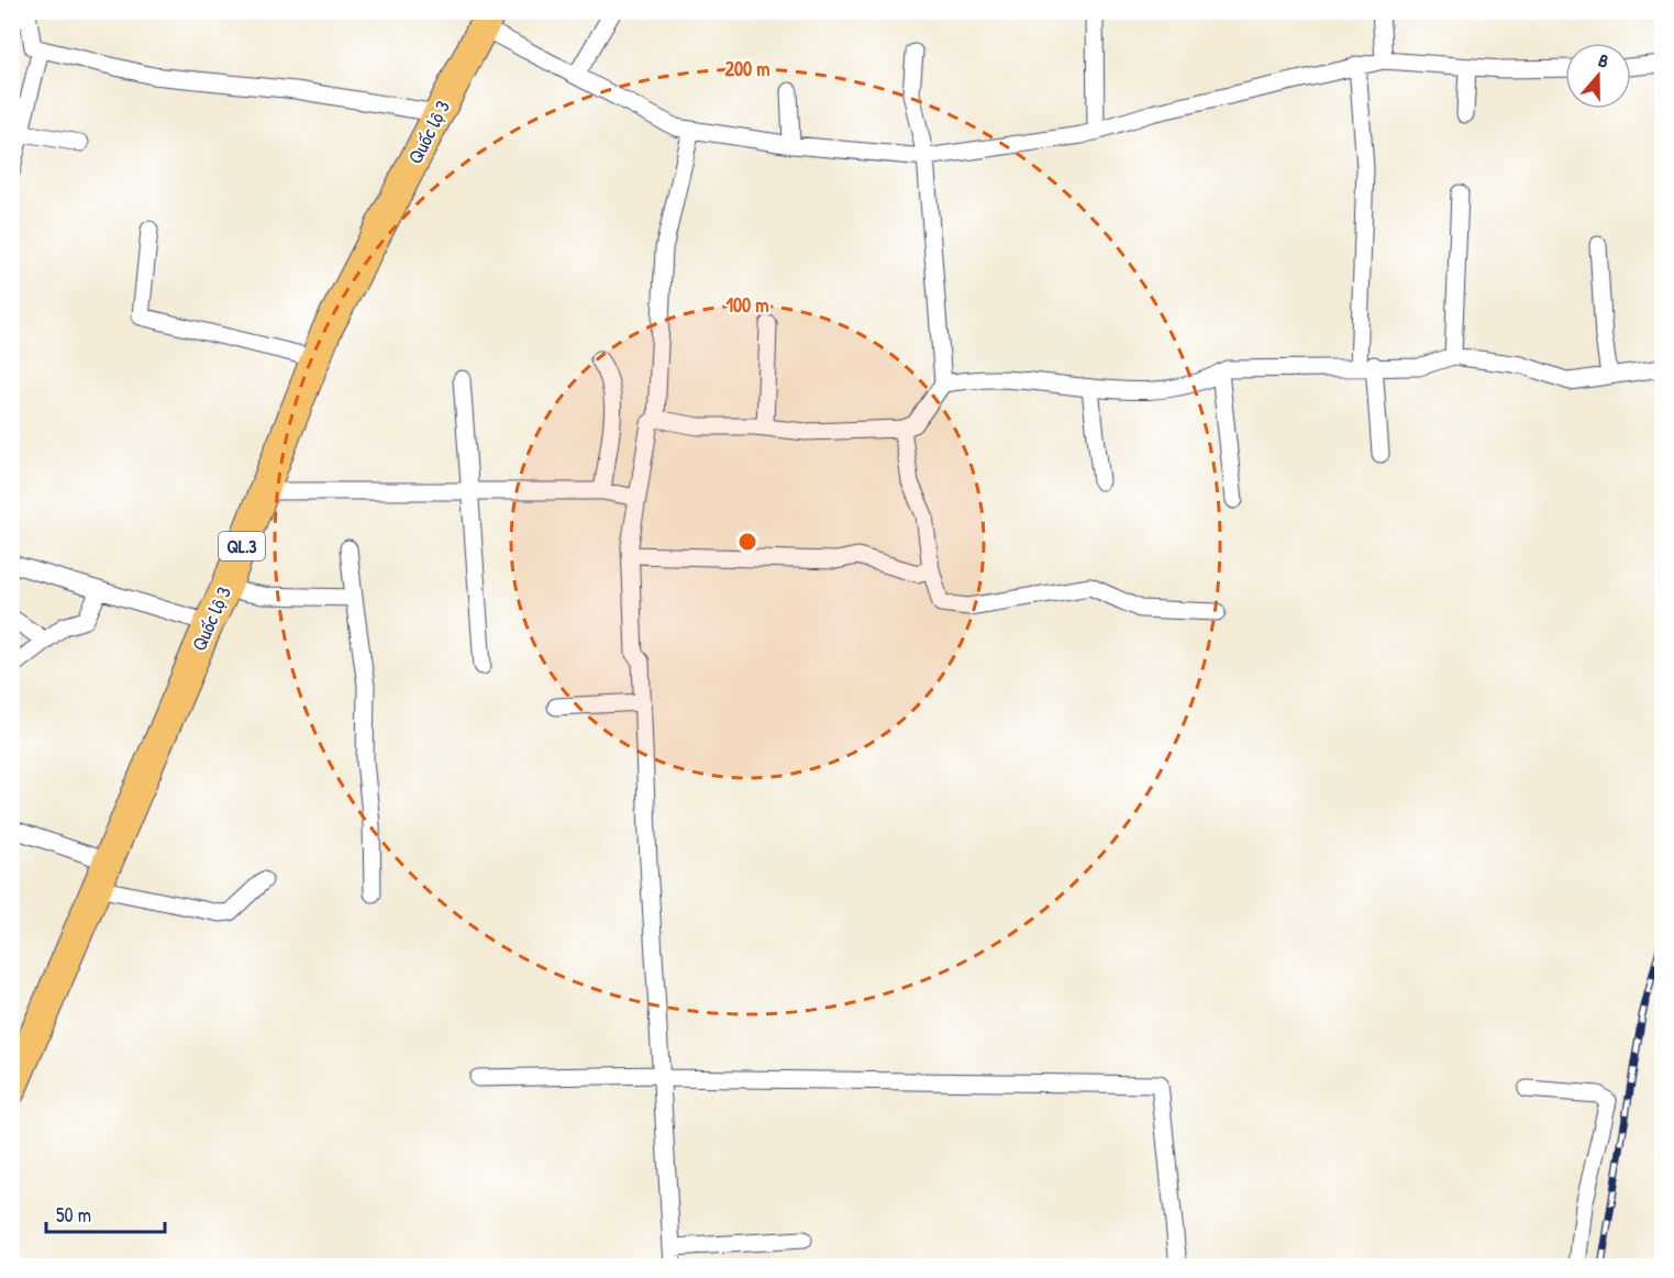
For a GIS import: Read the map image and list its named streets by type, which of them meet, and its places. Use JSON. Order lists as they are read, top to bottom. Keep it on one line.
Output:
{"streets":{"highway":["Quốc lộ 3","QL.3"]},"scale_bar":"50 m","north":"top","rings":["200 m","100 m"]}
